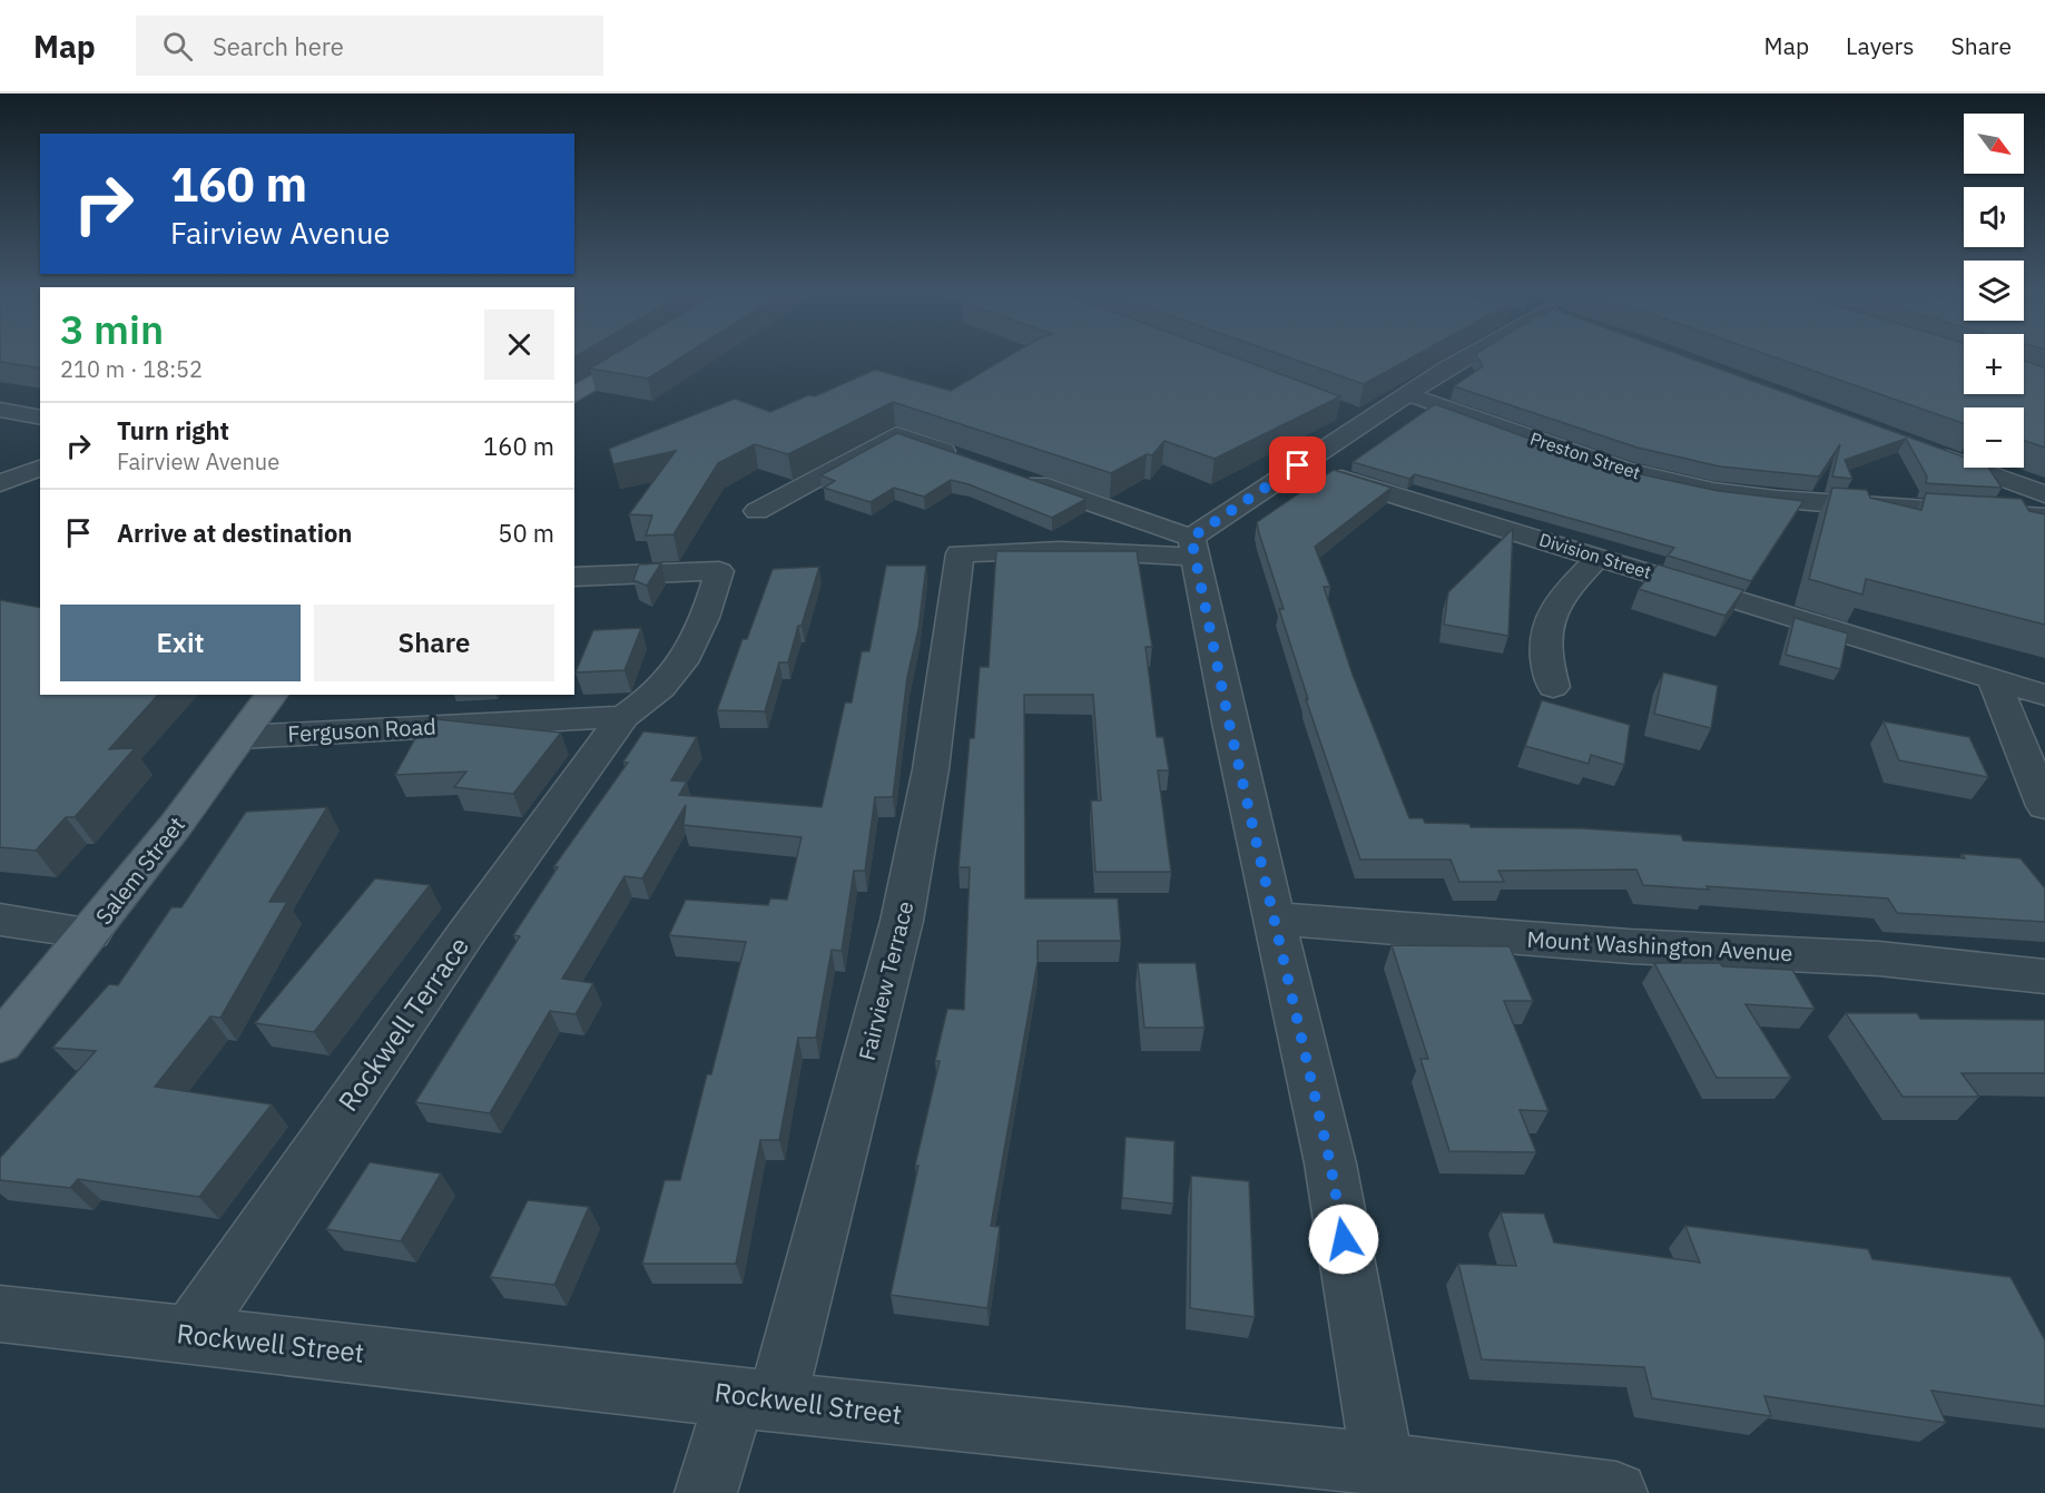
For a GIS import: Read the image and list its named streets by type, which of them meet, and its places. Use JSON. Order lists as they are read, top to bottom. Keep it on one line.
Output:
{"streets":{"main road":["Salem Street"],"street":["Preston Street","Division Street","Ferguson Road","Mount Washington Avenue","Fairview Terrace","Rockwell Terrace","Rockwell Street"]},"crossings":[["Ferguson Road","Salem Street"],["Ferguson Road","Rockwell Terrace"],["Fairview Terrace","Rockwell Street"],["Rockwell Terrace","Rockwell Street"]],"north":"bottom right","page":{"header":"Map","search":"Search here","nav":["Map","Layers","Share"],"map_buttons":["+","−"],"turn":["160 m","Fairview Avenue"],"heading":["3 min","210 m · 18:52"],"list":[{"name":"Turn right","note":"Fairview Avenue","value":"160 m"},{"name":"Arrive at destination","value":"50 m"}],"buttons":["Exit","Share"]}}
